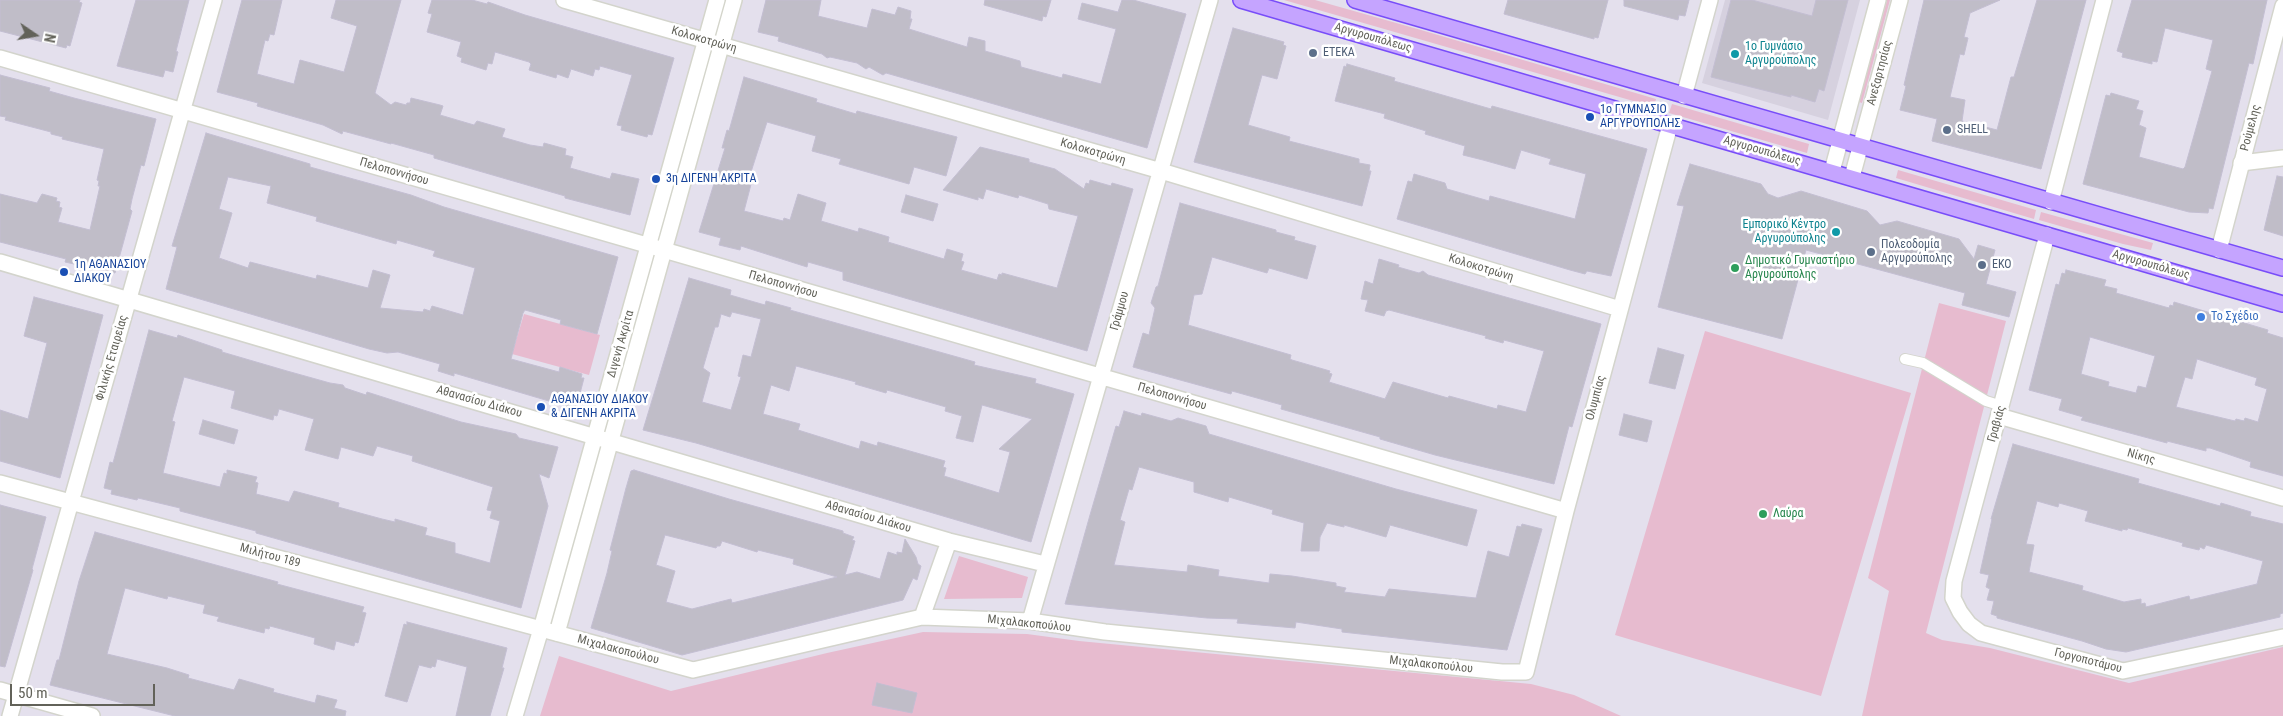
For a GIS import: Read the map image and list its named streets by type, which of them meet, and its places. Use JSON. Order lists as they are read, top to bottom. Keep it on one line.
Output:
{"streets":{"main road":["Αργυρουπόλεως"],"street":["Κολοκοτρώνη","Ανεξαρτησίας","Ρούμελης","Πελοποννήσου","Γράμμου","Διγενή Ακρίτα","Φιλικής Εταιρείας","Ολυμπίας","Αθανασίου Διάκου","Γραβιάς","Νίκης","Μιλήτου 189","Μιχαλακοπούλου","Γοργοποτάμου"]},"crossings":[["Αργυρουπόλεως","Ανεξαρτησίας"],["Αργυρουπόλεως","Ολυμπίας"],["Αργυρουπόλεως","Γραβιάς"],["Κολοκοτρώνη","Γράμμου"],["Κολοκοτρώνη","Διγενή Ακρίτα"],["Κολοκοτρώνη","Ολυμπίας"],["Πελοποννήσου","Γράμμου"],["Πελοποννήσου","Διγενή Ακρίτα"],["Πελοποννήσου","Φιλικής Εταιρείας"],["Πελοποννήσου","Ολυμπίας"],["Γράμμου","Αθανασίου Διάκου"],["Γράμμου","Μιχαλακοπούλου"],["Διγενή Ακρίτα","Αθανασίου Διάκου"],["Διγενή Ακρίτα","Μιλήτου 189"],["Διγενή Ακρίτα","Μιχαλακοπούλου"],["Φιλικής Εταιρείας","Αθανασίου Διάκου"],["Φιλικής Εταιρείας","Μιλήτου 189"],["Ολυμπίας","Μιχαλακοπούλου"],["Γραβιάς","Νίκης"],["Γραβιάς","Γοργοποτάμου"],["Μιλήτου 189","Μιχαλακοπούλου"]],"places":["ΕΤΕΚΑ","1ο Γυμνάσιο Αργυρούπολης","1ο ΓΥΜΝΑΣΙΟ ΑΡΓΥΡΟΥΠΟΛΗΣ","SHELL","3η ΔΙΓΕΝΗ ΑΚΡΙΤΑ","Εμπορικό Κέντρο Αργυρούπολης","Πολεοδομία Αργυρούπολης","EKO","Δημοτικό Γυμναστήριο Αργυρούπολης","1η ΑΘΑΝΑΣΙΟΥ ΔΙΑΚΟΥ","Το Σχέδιο","ΑΘΑΝΑΣΙΟΥ ΔΙΑΚΟΥ & ΔΙΓΕΝΗ ΑΚΡΙΤΑ","Λαύρα"],"scale_bar":"50 m","north":"right"}
